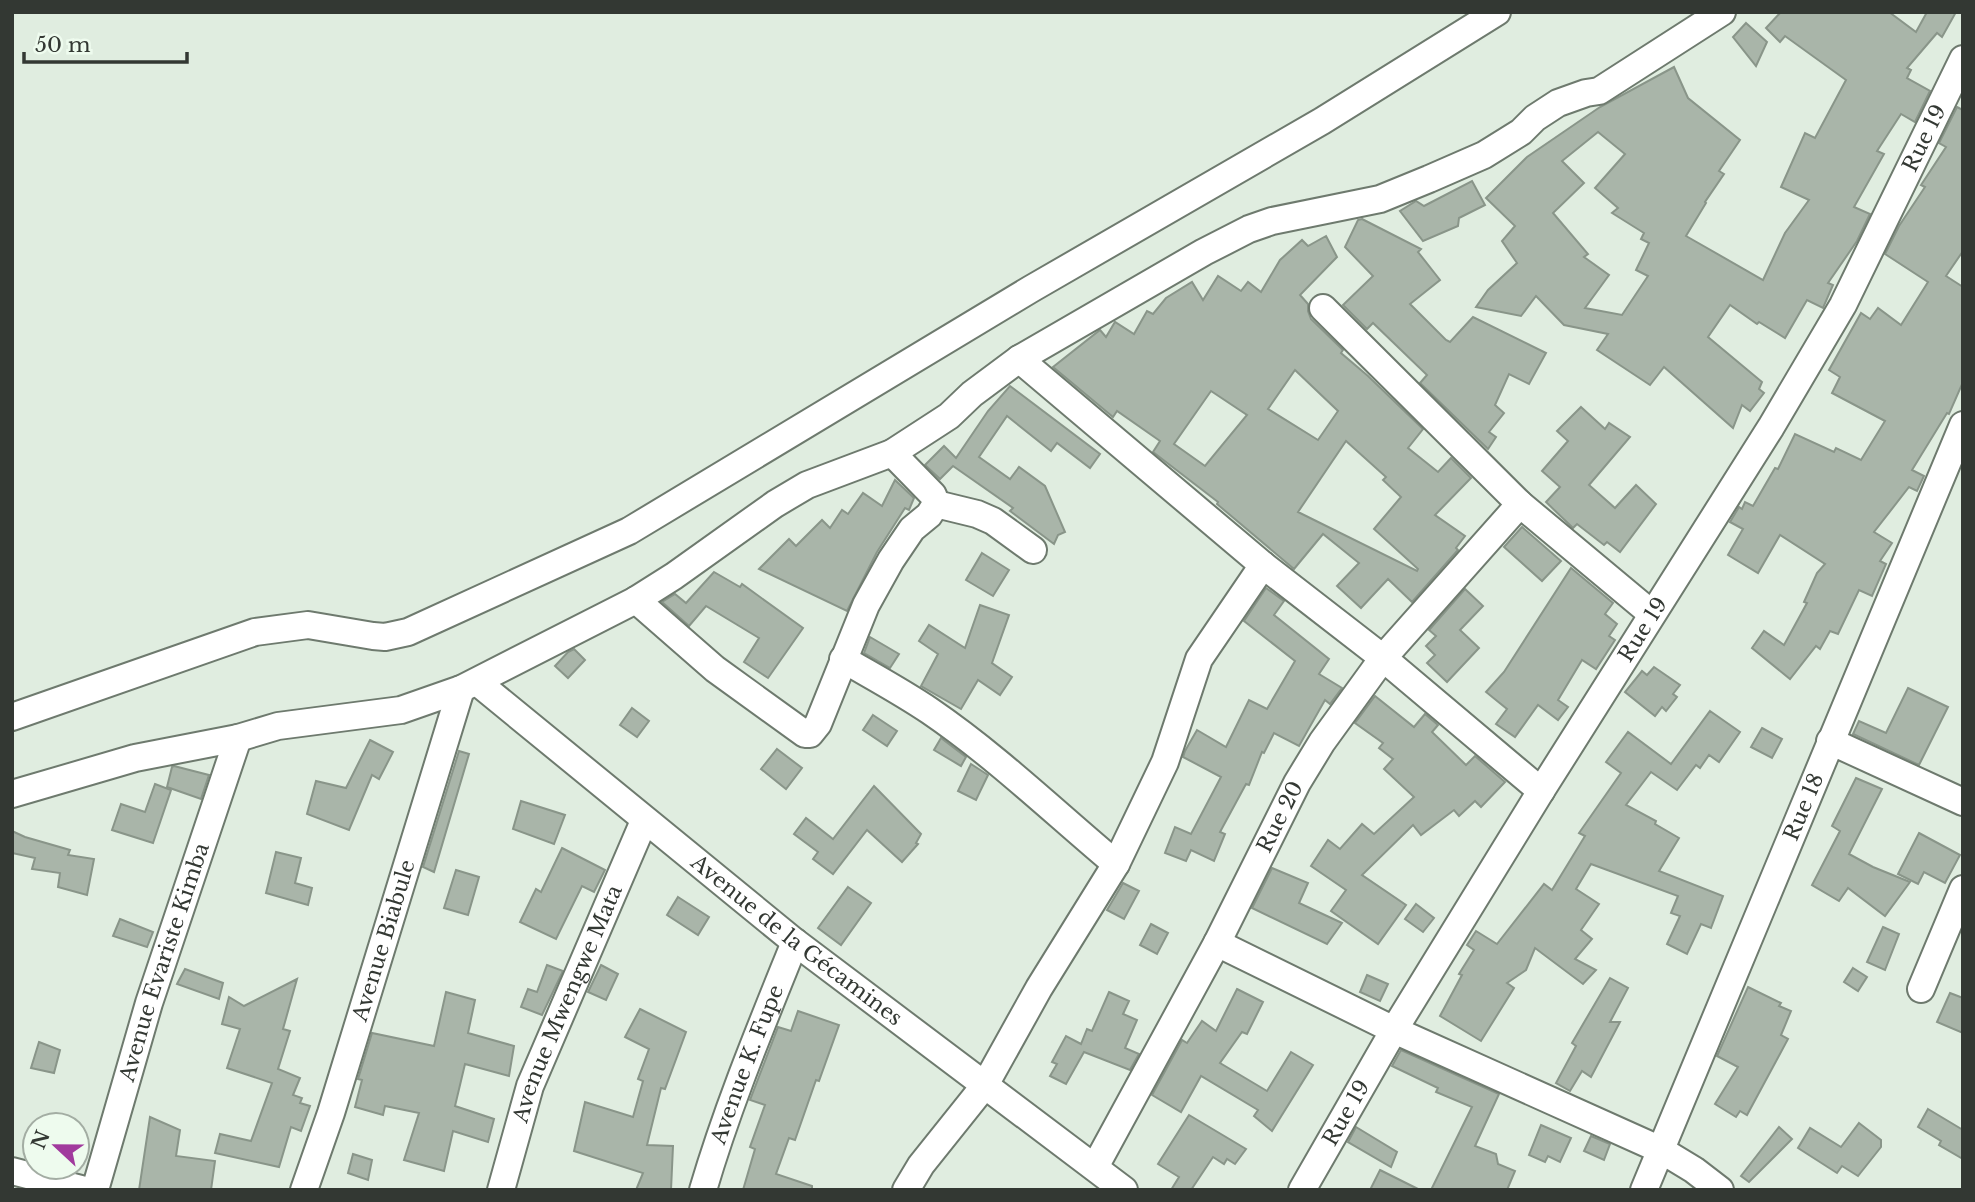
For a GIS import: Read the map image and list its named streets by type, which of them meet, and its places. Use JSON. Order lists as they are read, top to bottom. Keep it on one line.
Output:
{"streets":{"street":["Rue 19","Rue 18","Rue 20","Avenue Biabule","Avenue de la Gécamines","Avenue Evariste Kimba","Avenue Mwengwe Mata","Avenue K. Fupe"]},"crossings":[["Rue 20","Avenue de la Gécamines"],["Avenue Biabule","Avenue de la Gécamines"],["Avenue de la Gécamines","Avenue Mwengwe Mata"],["Avenue de la Gécamines","Avenue K. Fupe"]],"scale_bar":"50 m","north":"left"}
